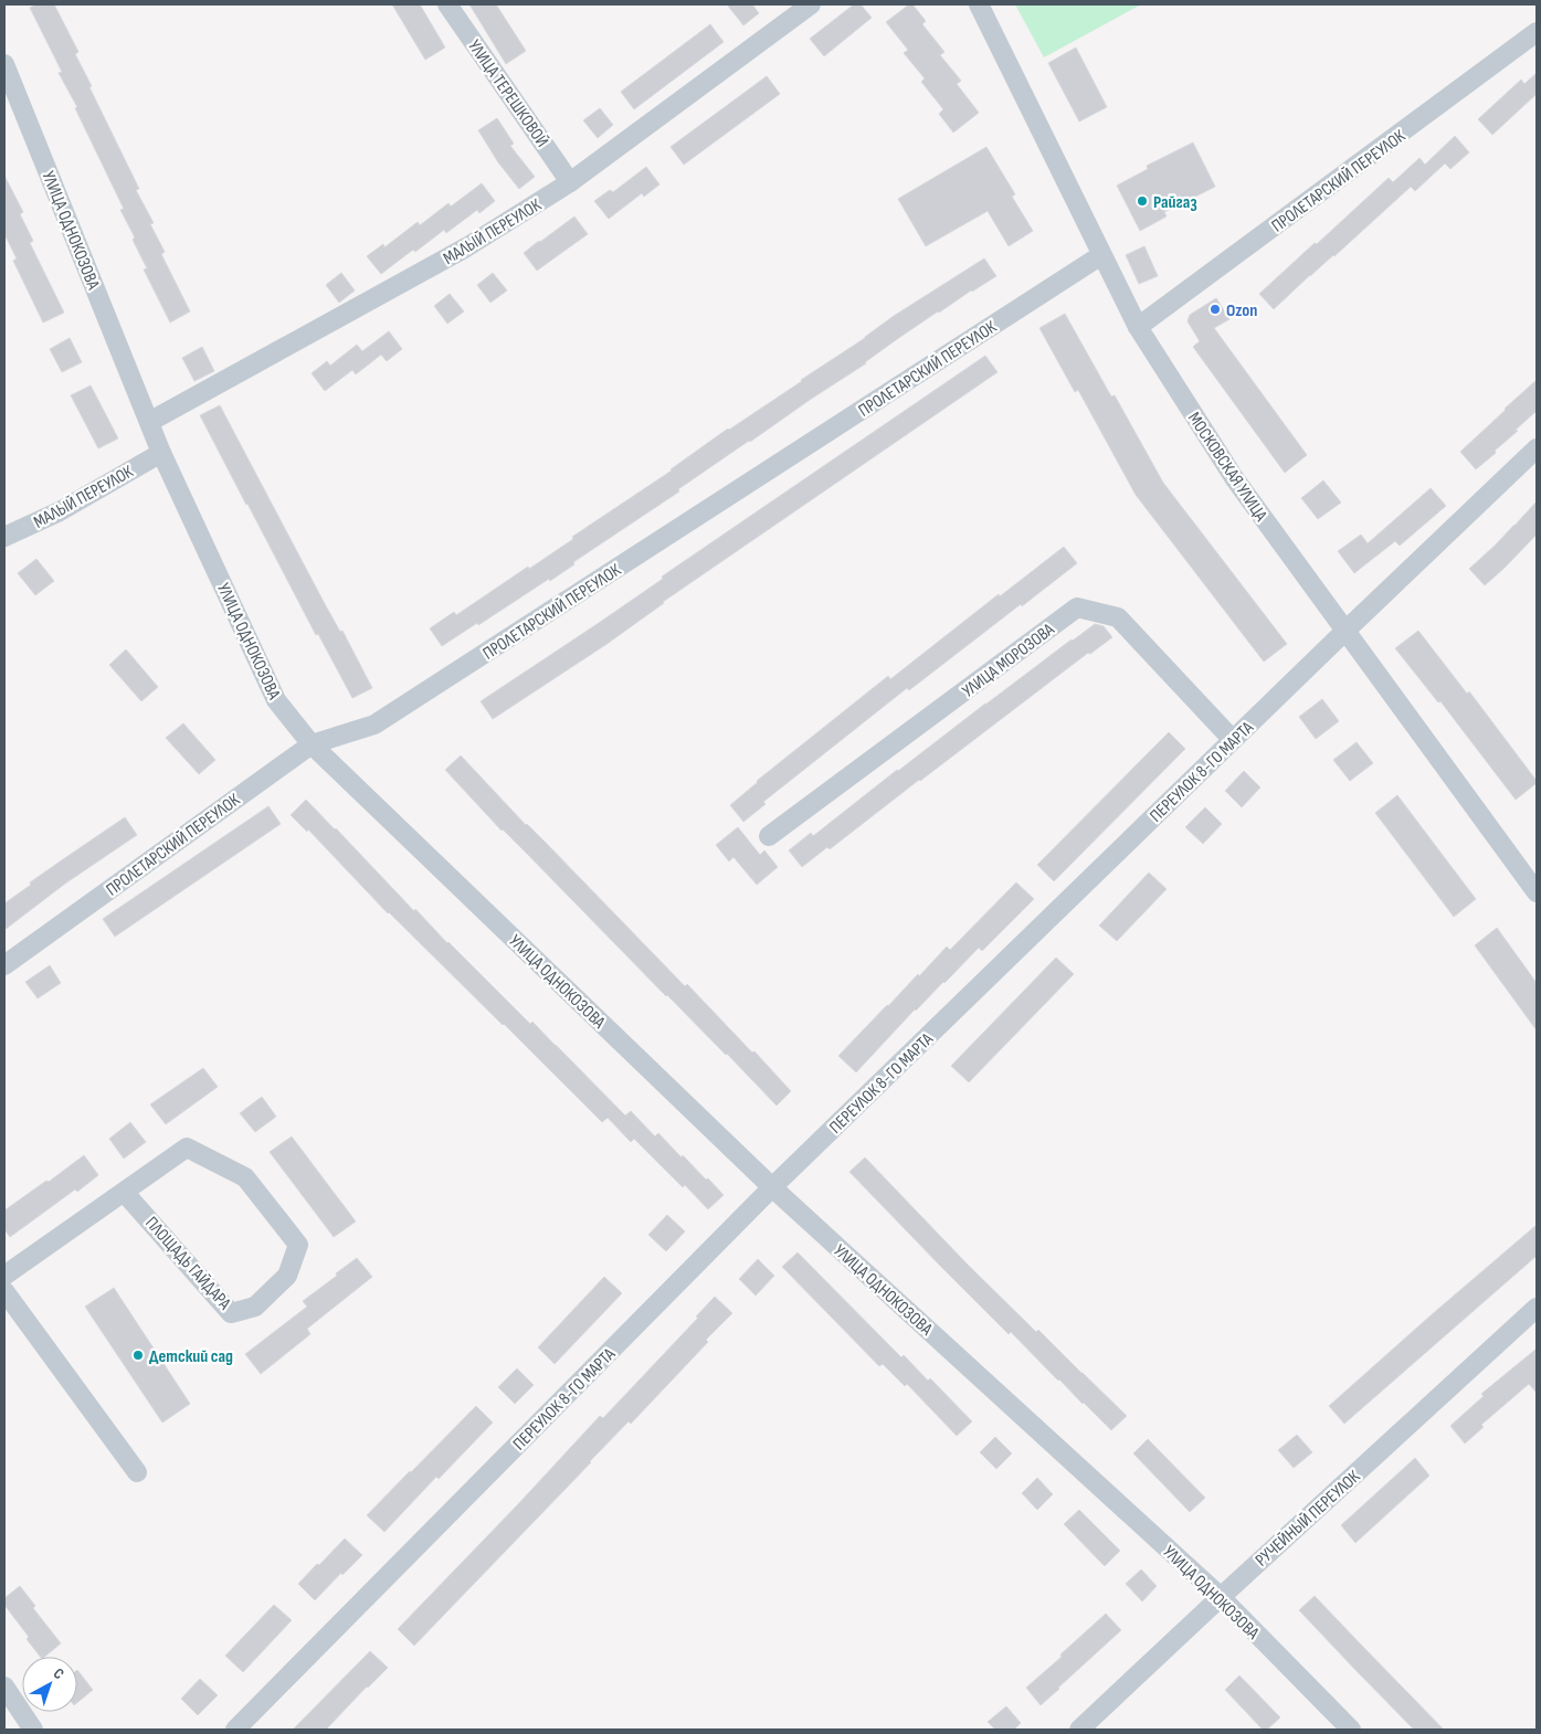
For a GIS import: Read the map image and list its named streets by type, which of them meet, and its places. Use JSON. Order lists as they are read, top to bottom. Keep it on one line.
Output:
{"streets":{"street":["УЛИЦА ТЕРЕШКОВОЙ","ПРОЛЕТАРСКИЙ ПЕРЕУЛОК","УЛИЦА ОДНОКОЗОВА","МАЛЫЙ ПЕРЕУЛОК","МОСКОВСКАЯ УЛИЦА","УЛИЦА МОРОЗОВА","ПЕРЕУЛОК 8-ГО МАРТА","ПЛОЩАДЬ ГАЙДАРА","РУЧЕЙНЫЙ ПЕРЕУЛОК"]},"crossings":[["УЛИЦА ТЕРЕШКОВОЙ","МАЛЫЙ ПЕРЕУЛОК"],["ПРОЛЕТАРСКИЙ ПЕРЕУЛОК","УЛИЦА ОДНОКОЗОВА"],["ПРОЛЕТАРСКИЙ ПЕРЕУЛОК","МОСКОВСКАЯ УЛИЦА"],["УЛИЦА ОДНОКОЗОВА","МАЛЫЙ ПЕРЕУЛОК"],["УЛИЦА ОДНОКОЗОВА","ПЕРЕУЛОК 8-ГО МАРТА"],["УЛИЦА ОДНОКОЗОВА","РУЧЕЙНЫЙ ПЕРЕУЛОК"],["МОСКОВСКАЯ УЛИЦА","ПЕРЕУЛОК 8-ГО МАРТА"],["УЛИЦА МОРОЗОВА","ПЕРЕУЛОК 8-ГО МАРТА"]],"places":["Райгаз","Ozon","Детский сад"],"north":"top right"}
